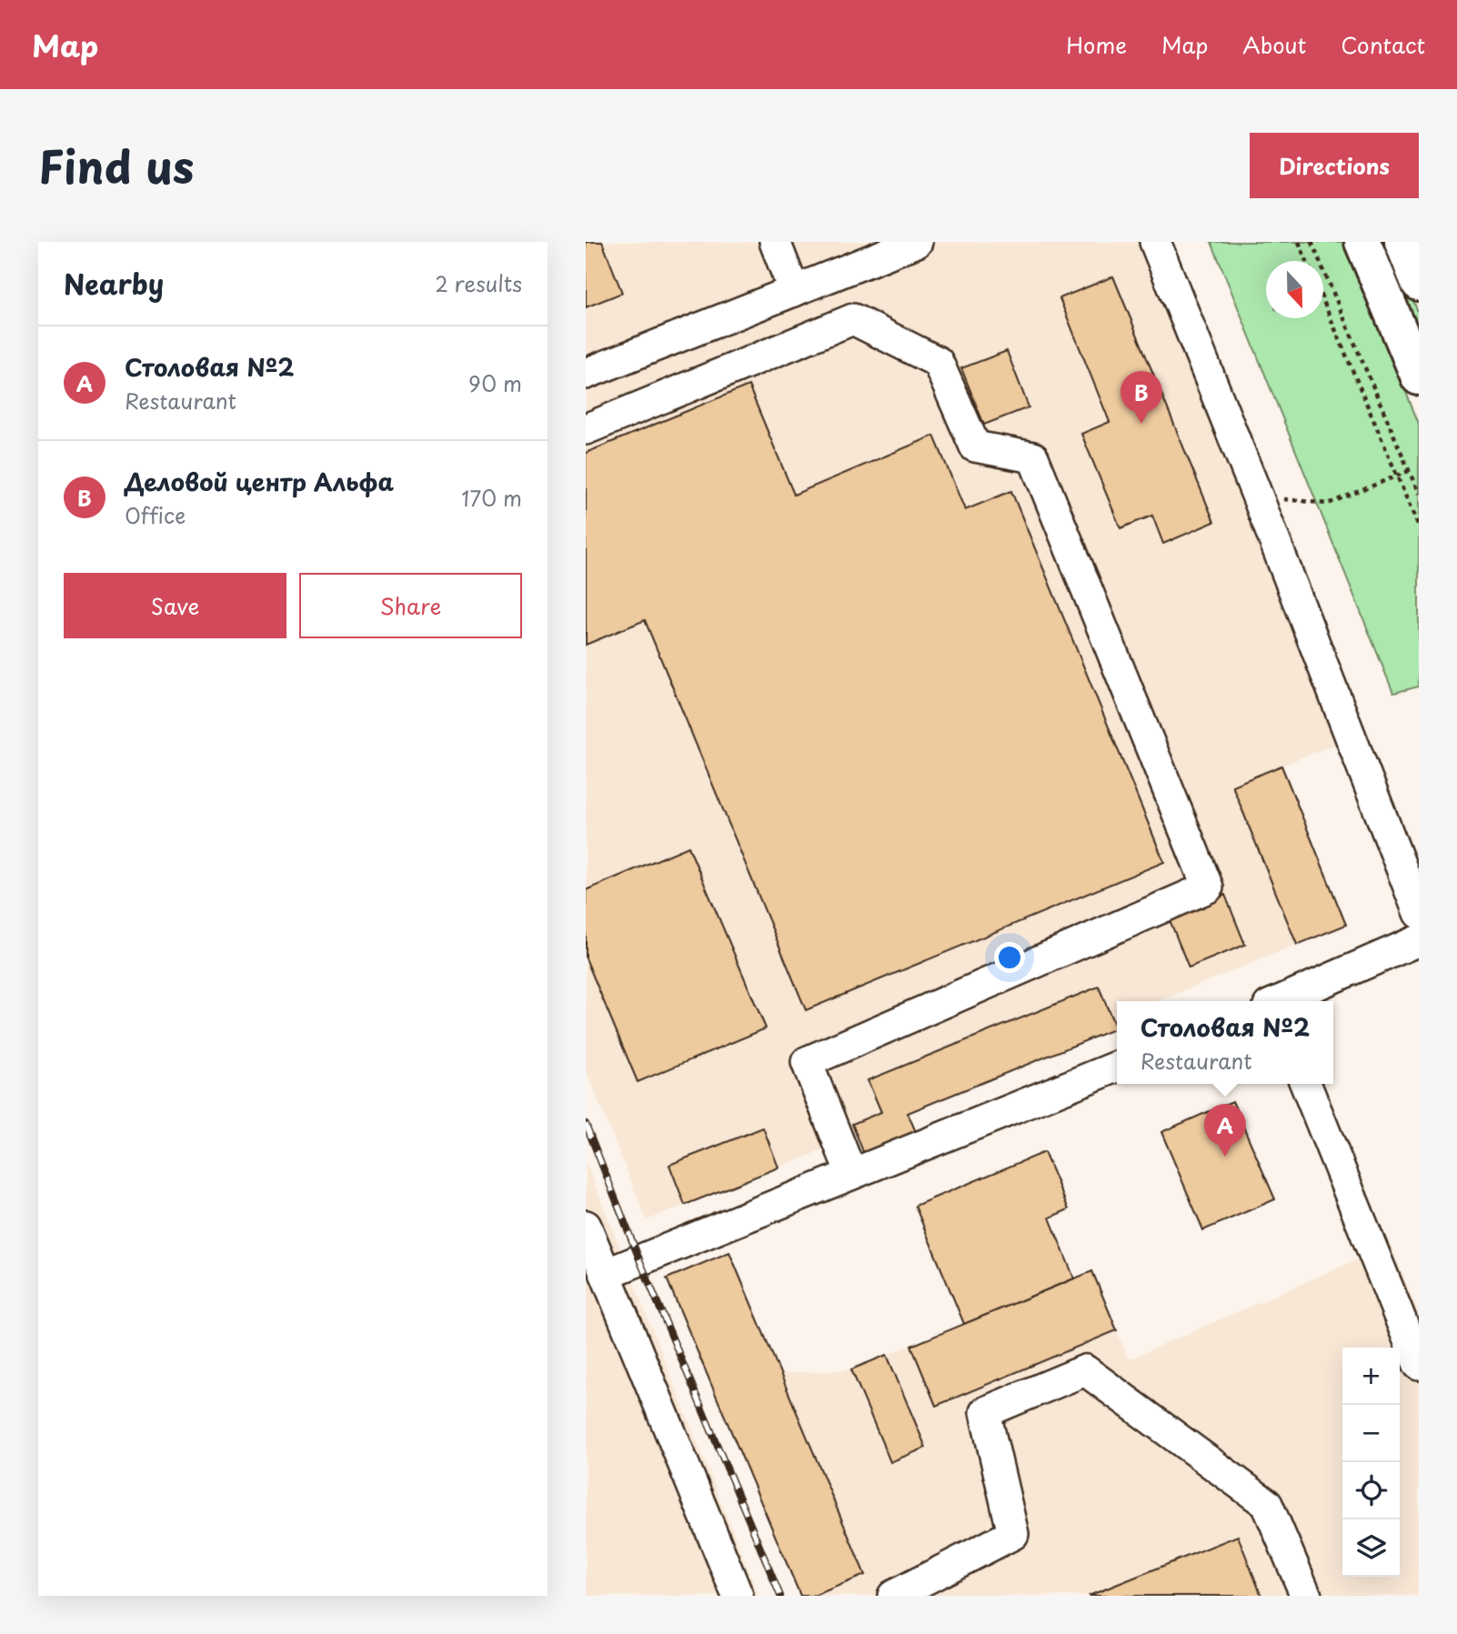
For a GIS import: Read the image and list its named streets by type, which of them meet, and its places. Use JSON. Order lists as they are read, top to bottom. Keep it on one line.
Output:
{"north":"bottom","page":{"header":"Map","nav":["Home","Map","About","Contact"],"title":"Find us","buttons":["Directions",["Save","Share"]],"heading":["Nearby","2 results"],"list":[{"mark":"A","name":"Столовая №2","note":"Restaurant","value":"90 m"},{"mark":"B","name":"Деловой центр Альфа","note":"Office","value":"170 m"}],"pins":["B","A"],"popup":["Столовая №2","Restaurant"],"map_buttons":["+","−"]}}
